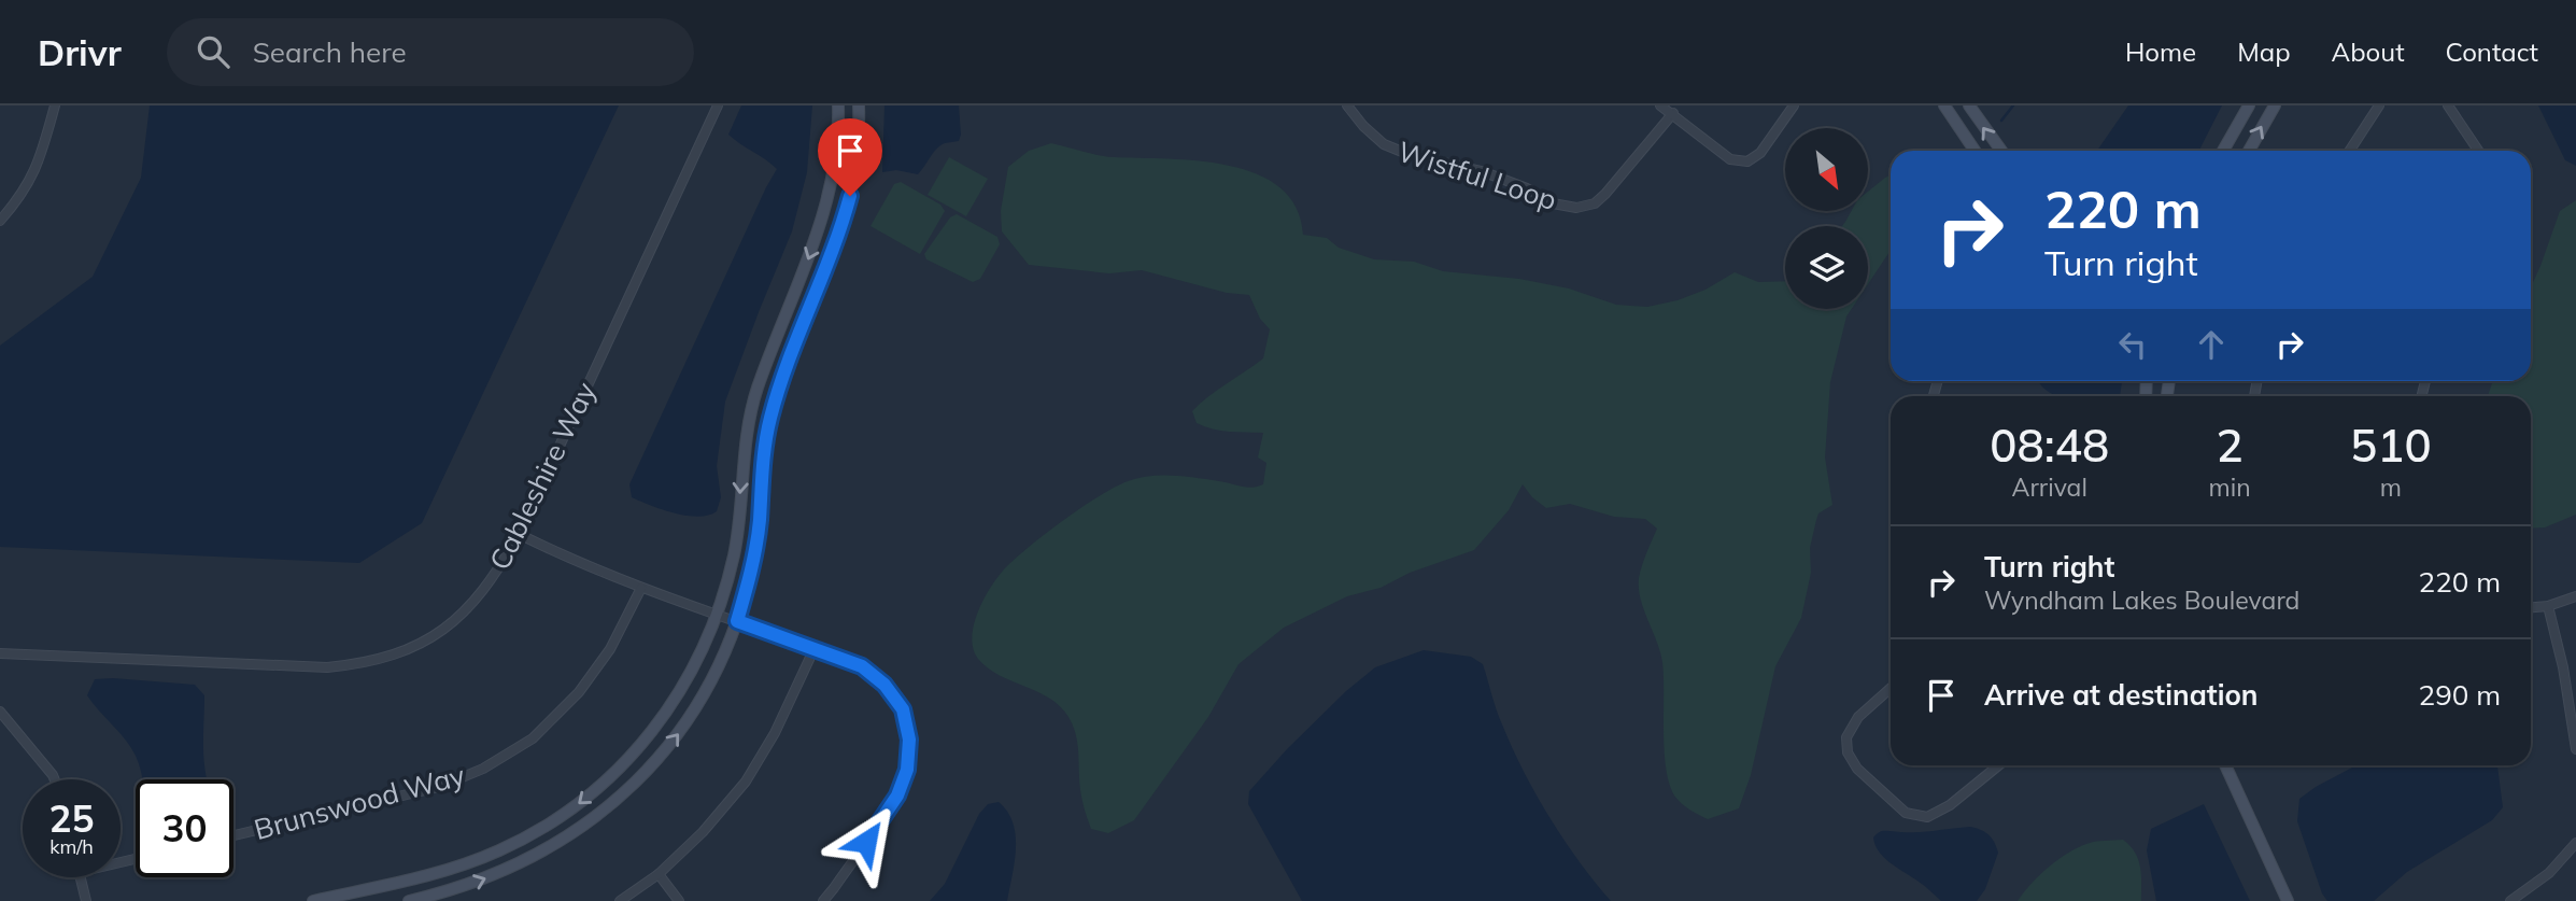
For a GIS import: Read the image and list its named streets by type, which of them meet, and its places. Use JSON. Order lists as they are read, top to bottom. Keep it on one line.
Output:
{"streets":{"street":["Wistful Loop","Cableshire Way","Brunswood Way"]},"north":"bottom right","page":{"header":"Drivr","search":"Search here","nav":["Home","Map","About","Contact"],"turn":["220 m","Turn right"],"eta":["08:48","Arrival","2","min","510","m"],"list":[{"name":"Turn right","note":"Wyndham Lakes Boulevard","value":"220 m"},{"name":"Arrive at destination","value":"290 m"}],"speed":"25 km/h","limit":"30"}}
